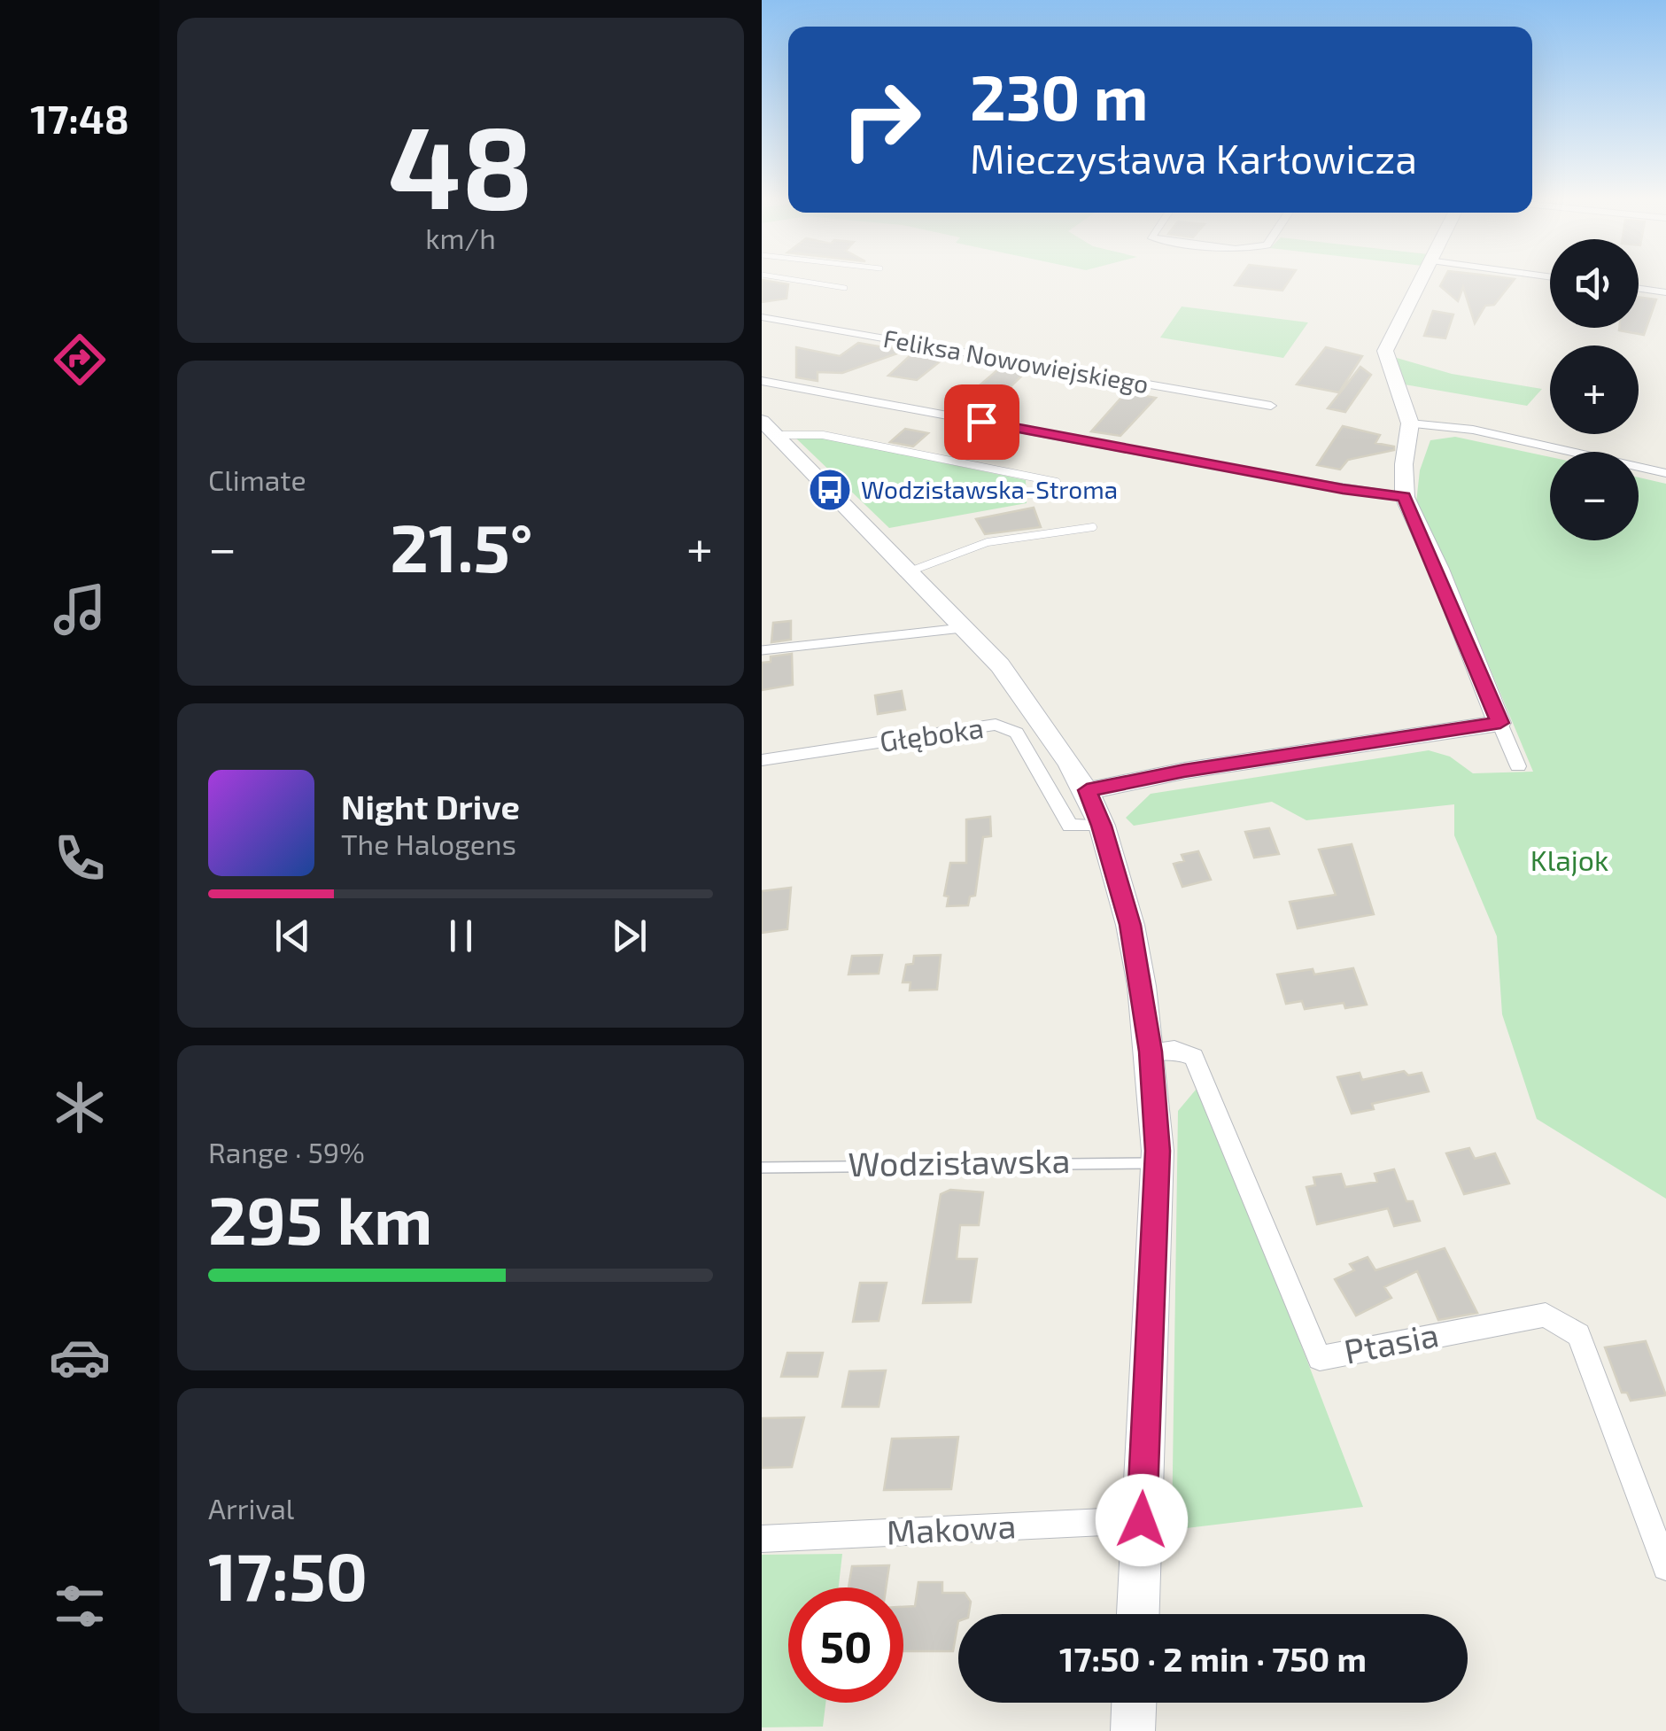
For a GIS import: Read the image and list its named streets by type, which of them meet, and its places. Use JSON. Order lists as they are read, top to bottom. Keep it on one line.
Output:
{"streets":{"street":["Feliksa Nowowiejskiego","Głęboka","Ptasia","Makowa"],"lane":["Wodzisławska"]},"parks":["Klajok"],"places":{"bus stop":["Wodzisławska-Stroma"]},"page":{"tabs":"17:48","tile":[["48","km/h"],"Climate",["Range · 59%","295 km"],["Arrival","17:50"]],"turn":["230 m","Mieczysława Karłowicza"],"map_buttons":["+","−"],"heat":["−","21.5°","+"],"song":["Night Drive","The Halogens"],"limit":"50","trip":"17:50 · 2 min · 750 m"}}
